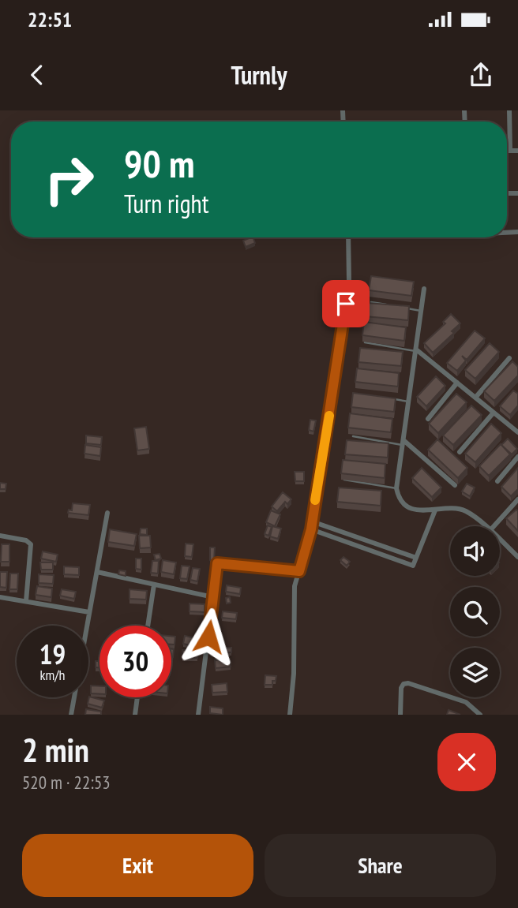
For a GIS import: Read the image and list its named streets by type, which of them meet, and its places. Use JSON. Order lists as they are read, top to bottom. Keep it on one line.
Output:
{"page":{"status":"22:51","header":"Turnly","turn":["90 m","Turn right"],"speed":"19 km/h","limit":"30","heading":["2 min","520 m · 22:53"],"buttons":["Exit","Share"]}}
